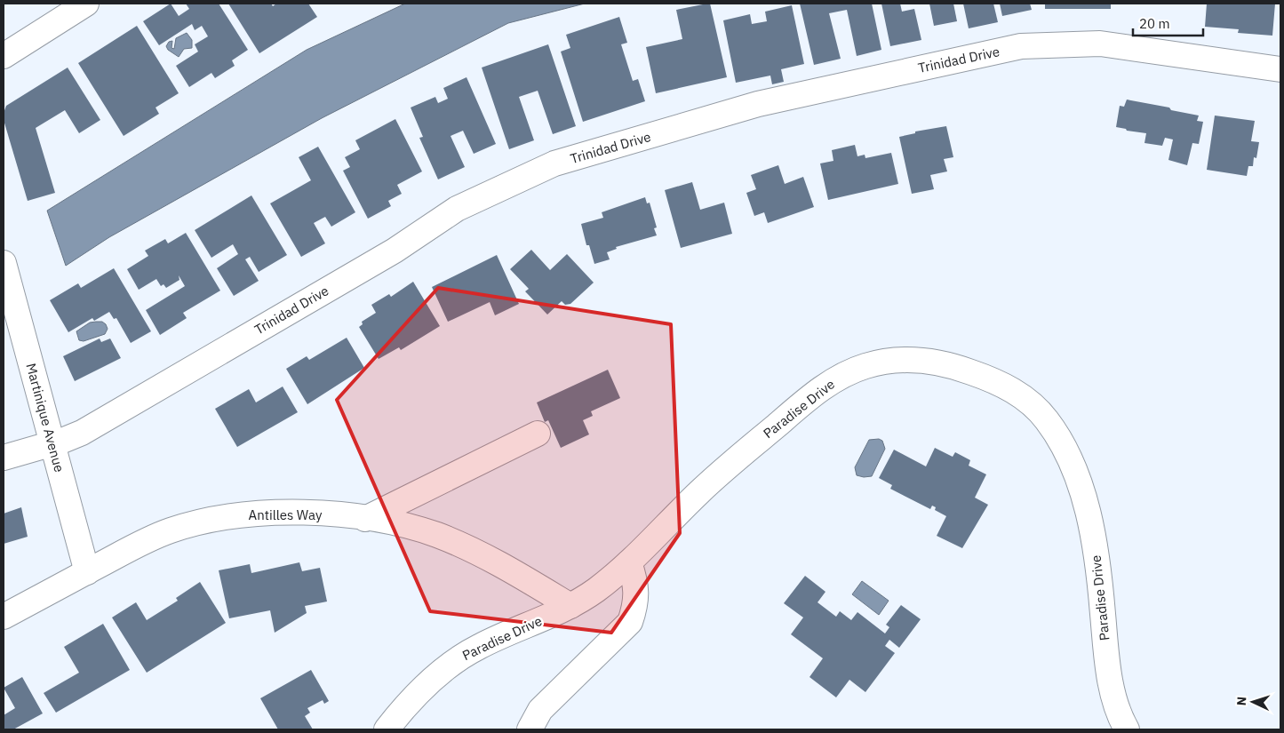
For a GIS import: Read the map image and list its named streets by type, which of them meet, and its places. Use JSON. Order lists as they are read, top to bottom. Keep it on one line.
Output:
{"streets":{"street":["Trinidad Drive","Paradise Drive","Martinique Avenue","Antilles Way"]},"crossings":[["Trinidad Drive","Martinique Avenue"],["Paradise Drive","Antilles Way"],["Martinique Avenue","Antilles Way"]],"scale_bar":"20 m","north":"left"}
